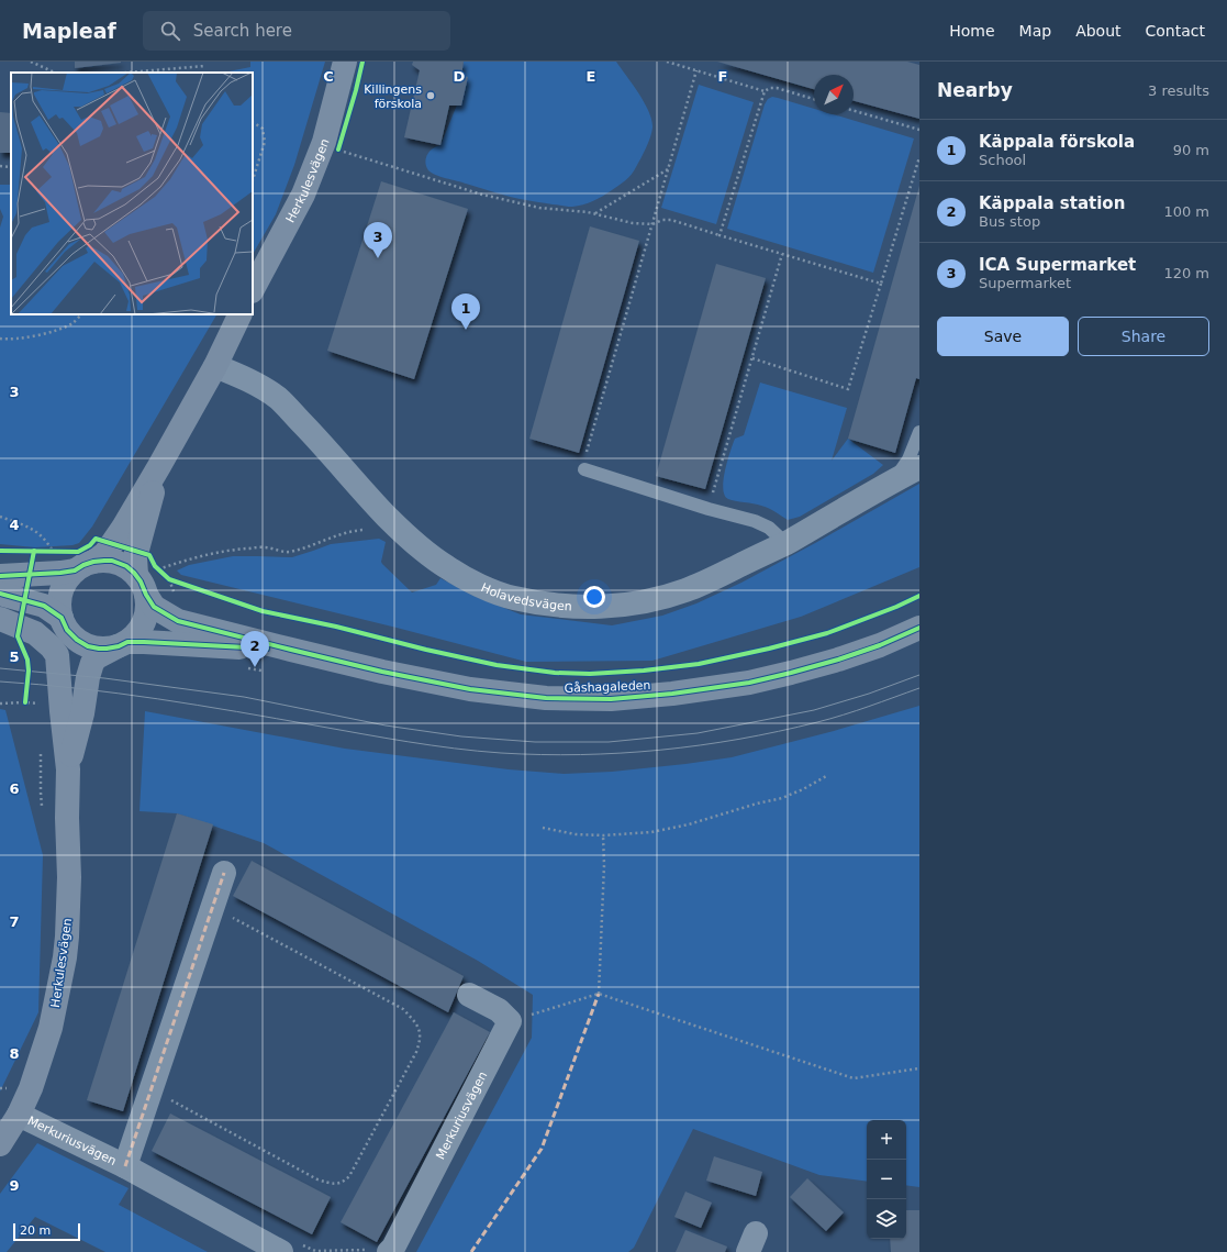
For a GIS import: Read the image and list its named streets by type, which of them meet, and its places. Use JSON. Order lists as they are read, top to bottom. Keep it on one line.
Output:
{"streets":{"street":["Herkulesvägen","Holavedsvägen","Gåshagaleden","Merkuriusvägen"]},"crossings":[["Herkulesvägen","Gåshagaleden"],["Herkulesvägen","Merkuriusvägen"]],"places":["Killingens förskola"],"scale_bar":"20 m","north":"top right","page":{"header":"Mapleaf","search":"Search here","nav":["Home","Map","About","Contact"],"heading":["Nearby","3 results"],"list":[{"mark":"1","name":"Käppala förskola","note":"School","value":"90 m"},{"mark":"2","name":"Käppala station","note":"Bus stop","value":"100 m"},{"mark":"3","name":"ICA Supermarket","note":"Supermarket","value":"120 m"}],"pins":["3","1","2"],"buttons":["Save","Share"],"map_buttons":["+","−"],"scale":"20 m"},"grid":{"columns":["C","D","E","F"],"rows":["3","4","5","6","7","8","9"]}}
